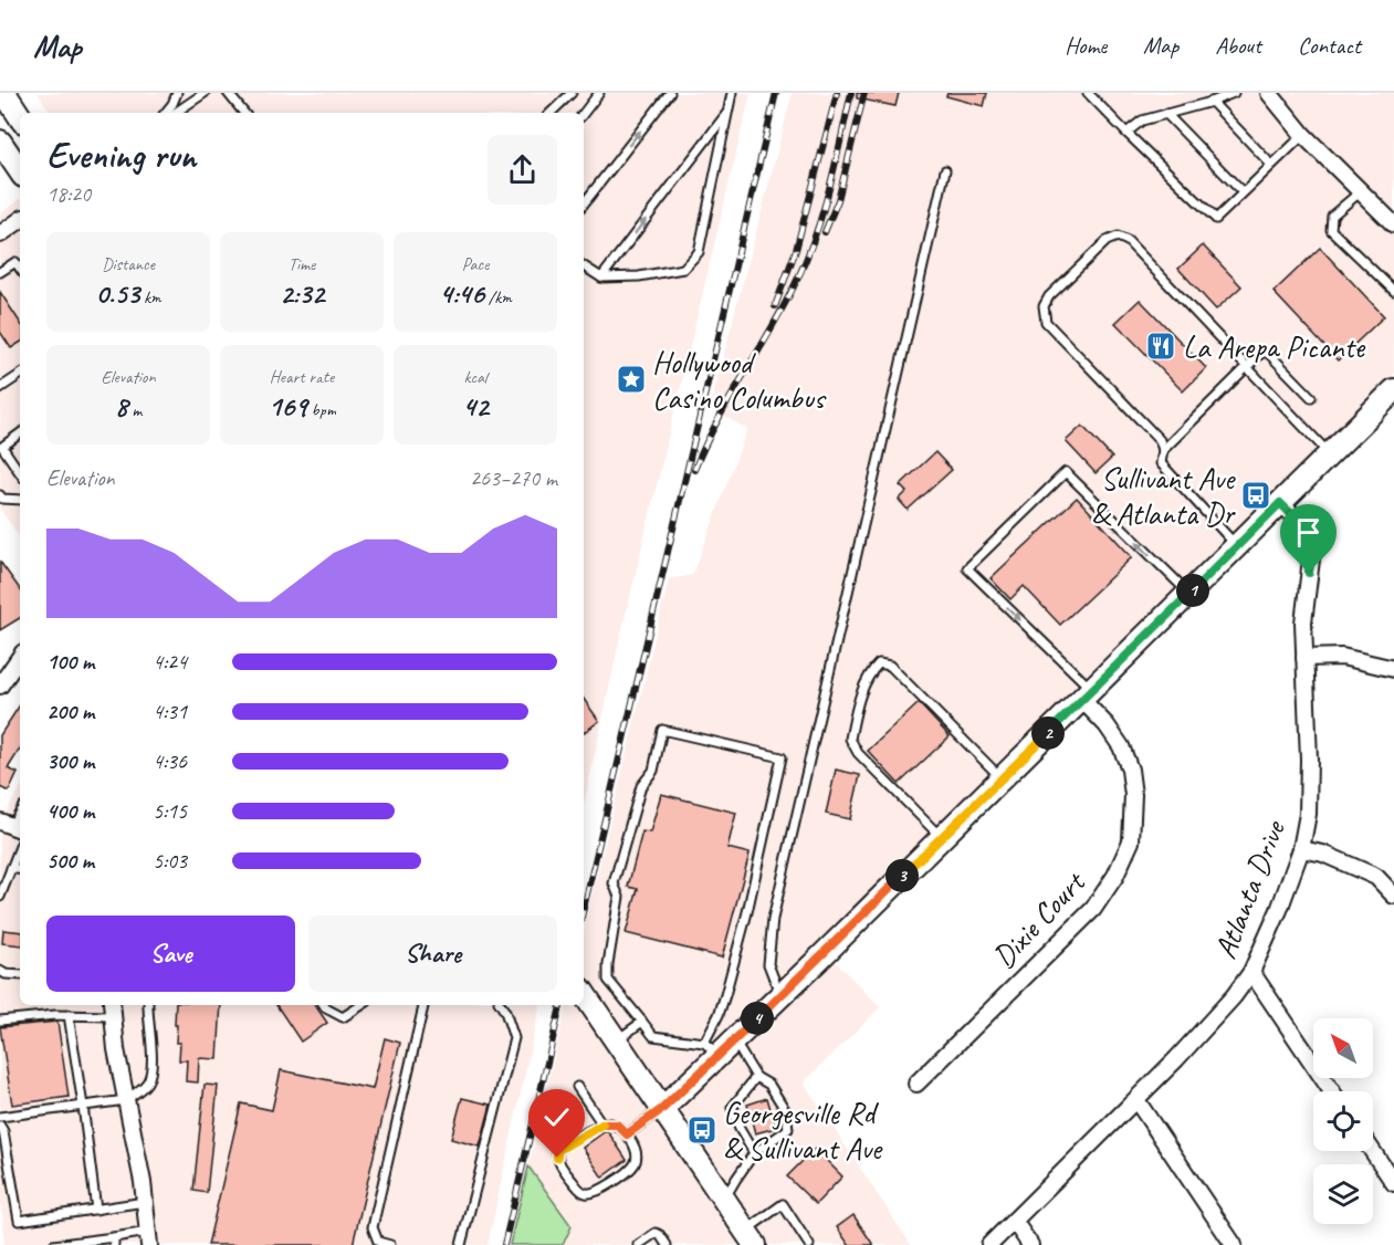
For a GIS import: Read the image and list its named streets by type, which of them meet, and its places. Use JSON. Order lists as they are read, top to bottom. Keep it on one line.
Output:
{"streets":{"street":["Atlanta Drive","Dixie Court"]},"places":{"restaurant":["La Arepa Picante"],"place":["Hollywood Casino Columbus"],"bus stop":["Sullivant Ave & Atlanta Dr","Georgesville Rd & Sullivant Ave"]},"north":"top left","page":{"header":"Map","nav":["Home","Map","About","Contact"],"heading":["Evening run","18:20"],"stats":[["Distance","0.53 km"],["Time","2:32"],["Pace","4:46 /km"],["Elevation","8 m"],["Heart rate","169 bpm"],["kcal","42"]],"chart":["Elevation","263–270 m"],"pins":["1","2","3","4"],"list":[{"name":"100 m","note":"4:24"},{"name":"200 m","note":"4:31"},{"name":"300 m","note":"4:36"},{"name":"400 m","note":"5:15"},{"name":"500 m","note":"5:03"}],"buttons":["Save","Share"]}}
